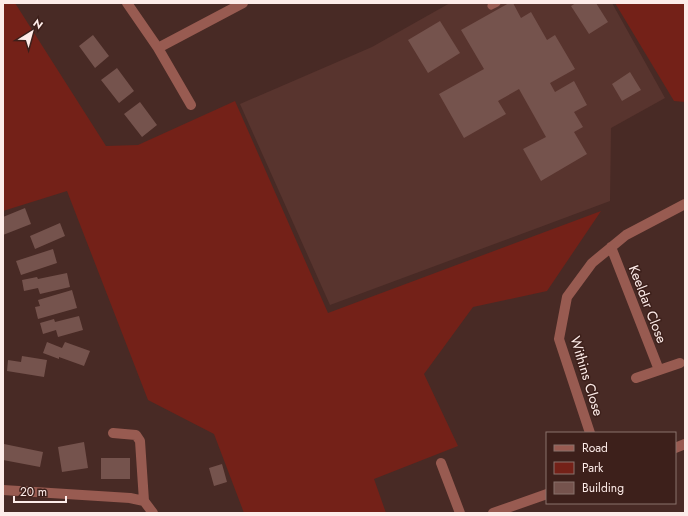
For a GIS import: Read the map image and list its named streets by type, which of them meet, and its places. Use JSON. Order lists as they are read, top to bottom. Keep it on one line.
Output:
{"streets":{"street":["Keeldar Close","Withins Close"]},"crossings":[["Keeldar Close","Withins Close"]],"legend":["Road","Park","Building"],"scale_bar":"20 m","north":"top right"}
